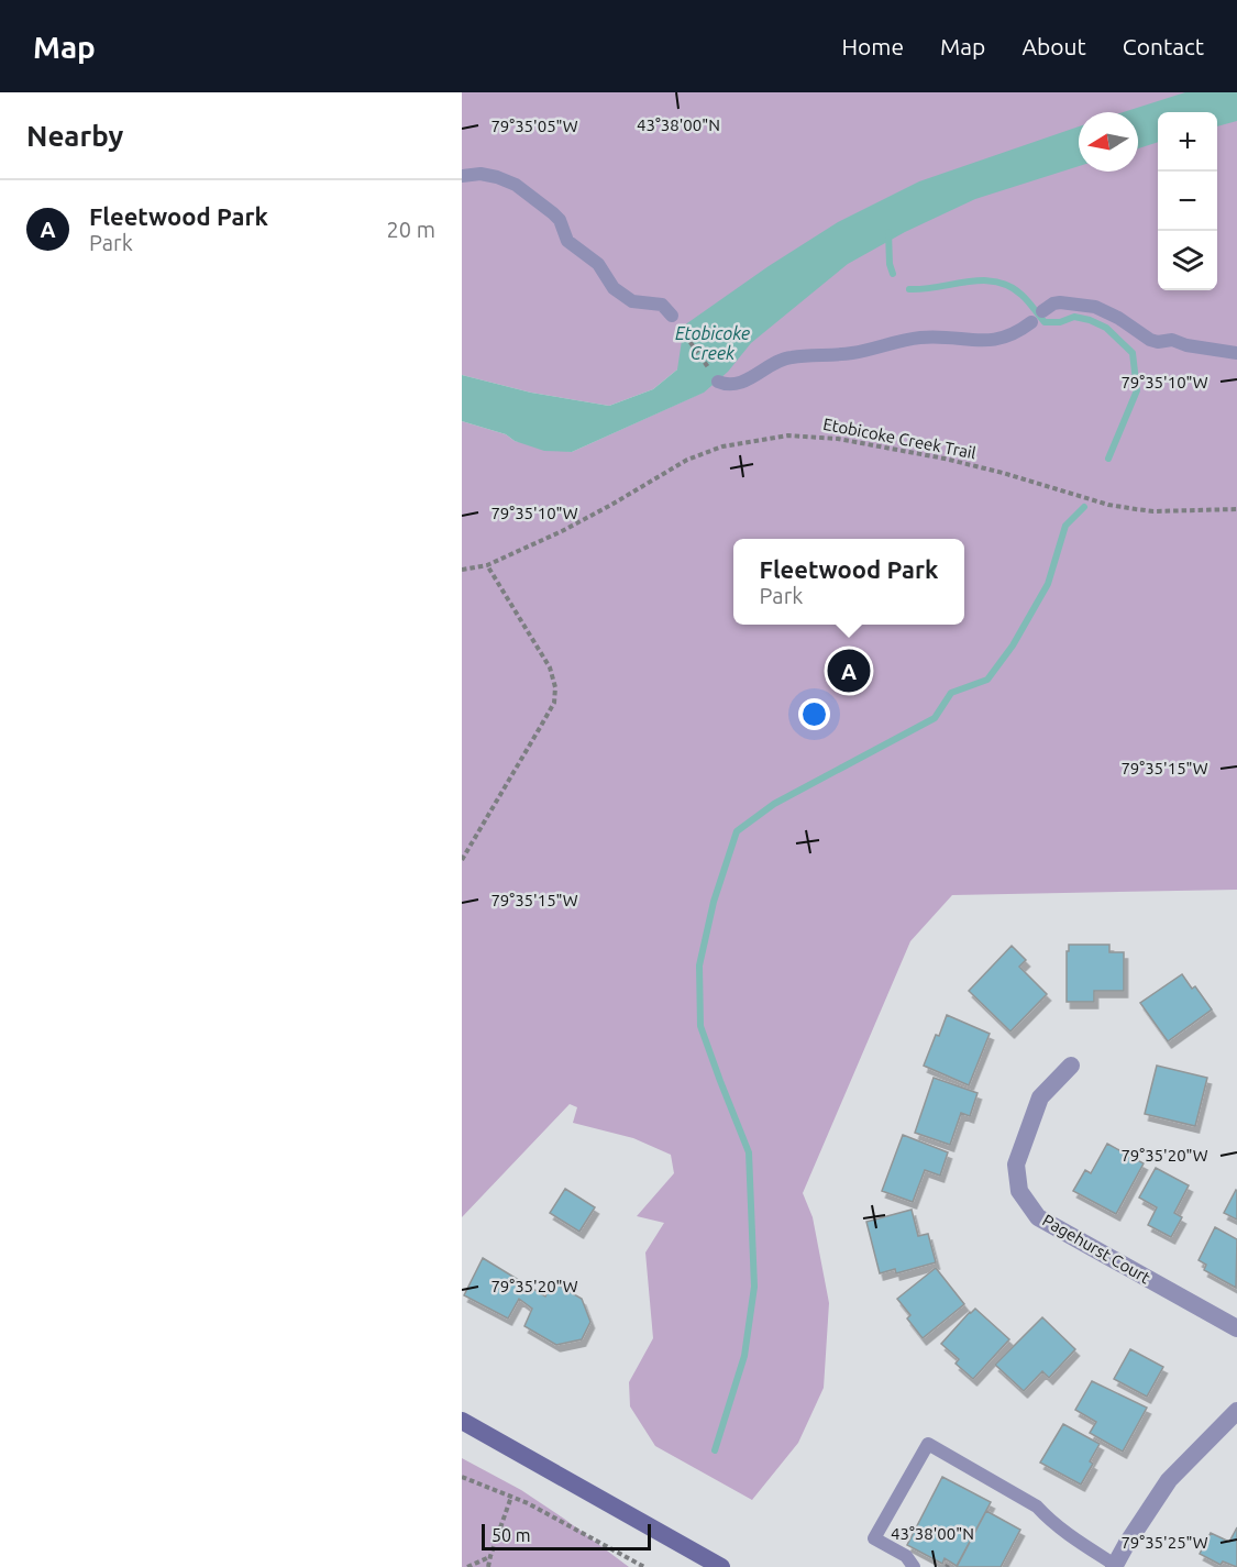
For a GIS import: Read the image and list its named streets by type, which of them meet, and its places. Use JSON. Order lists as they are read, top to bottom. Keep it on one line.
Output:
{"streets":{"street":["Pagehurst Court"],"path":["Etobicoke Creek Trail"]},"water":["Etobicoke Creek"],"scale_bar":"50 m","north":"left","page":{"header":"Map","nav":["Home","Map","About","Contact"],"heading":"Nearby","map_buttons":["+","−"],"list":[{"mark":"A","name":"Fleetwood Park","note":"Park","value":"20 m"}],"popup":["Fleetwood Park","Park"],"pins":"A","scale":"50 m"},"coordinates":["43°38'00\"N","79°35'05\"W","79°35'10\"W","79°35'15\"W","79°35'20\"W","79°35'25\"W"]}
